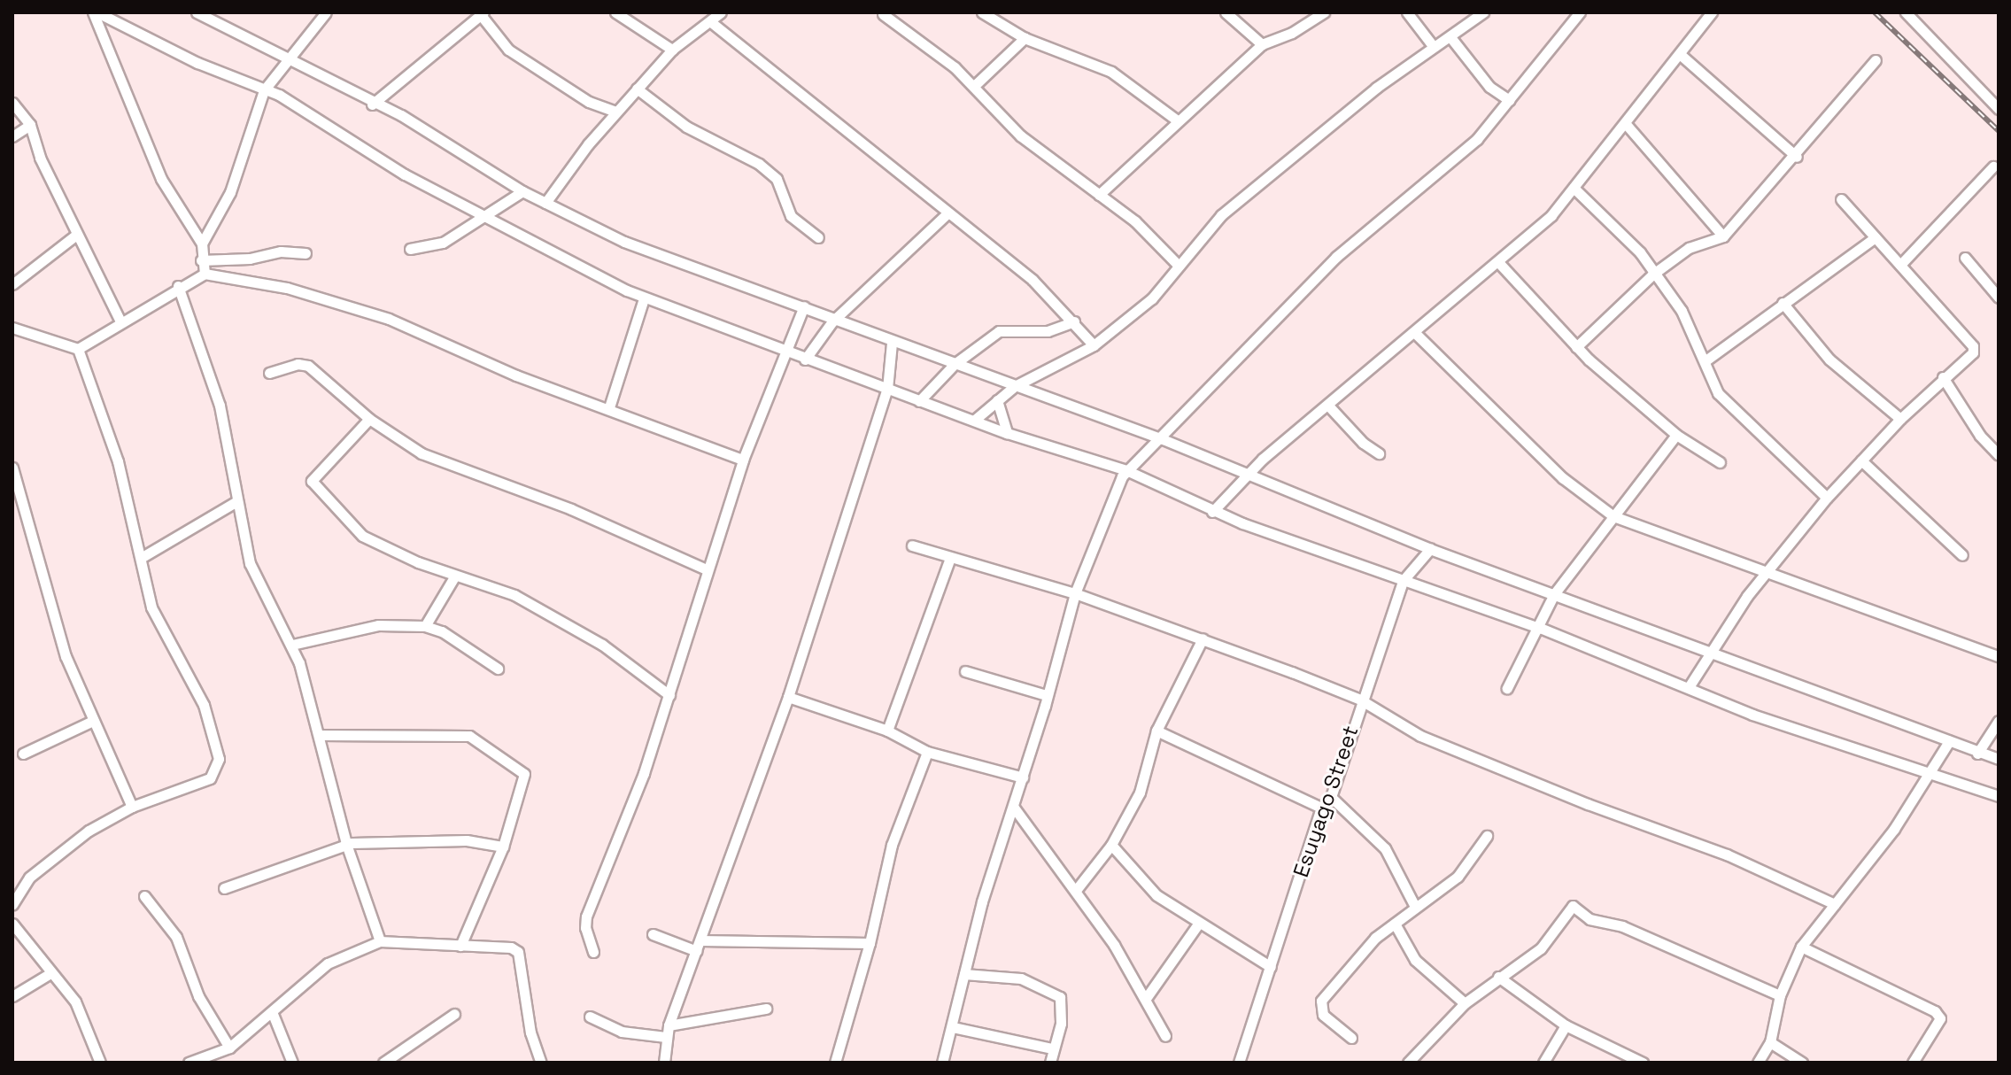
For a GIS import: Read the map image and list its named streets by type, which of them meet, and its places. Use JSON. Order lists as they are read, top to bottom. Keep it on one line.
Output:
{"streets":{"street":["Esuyago Street"]}}
